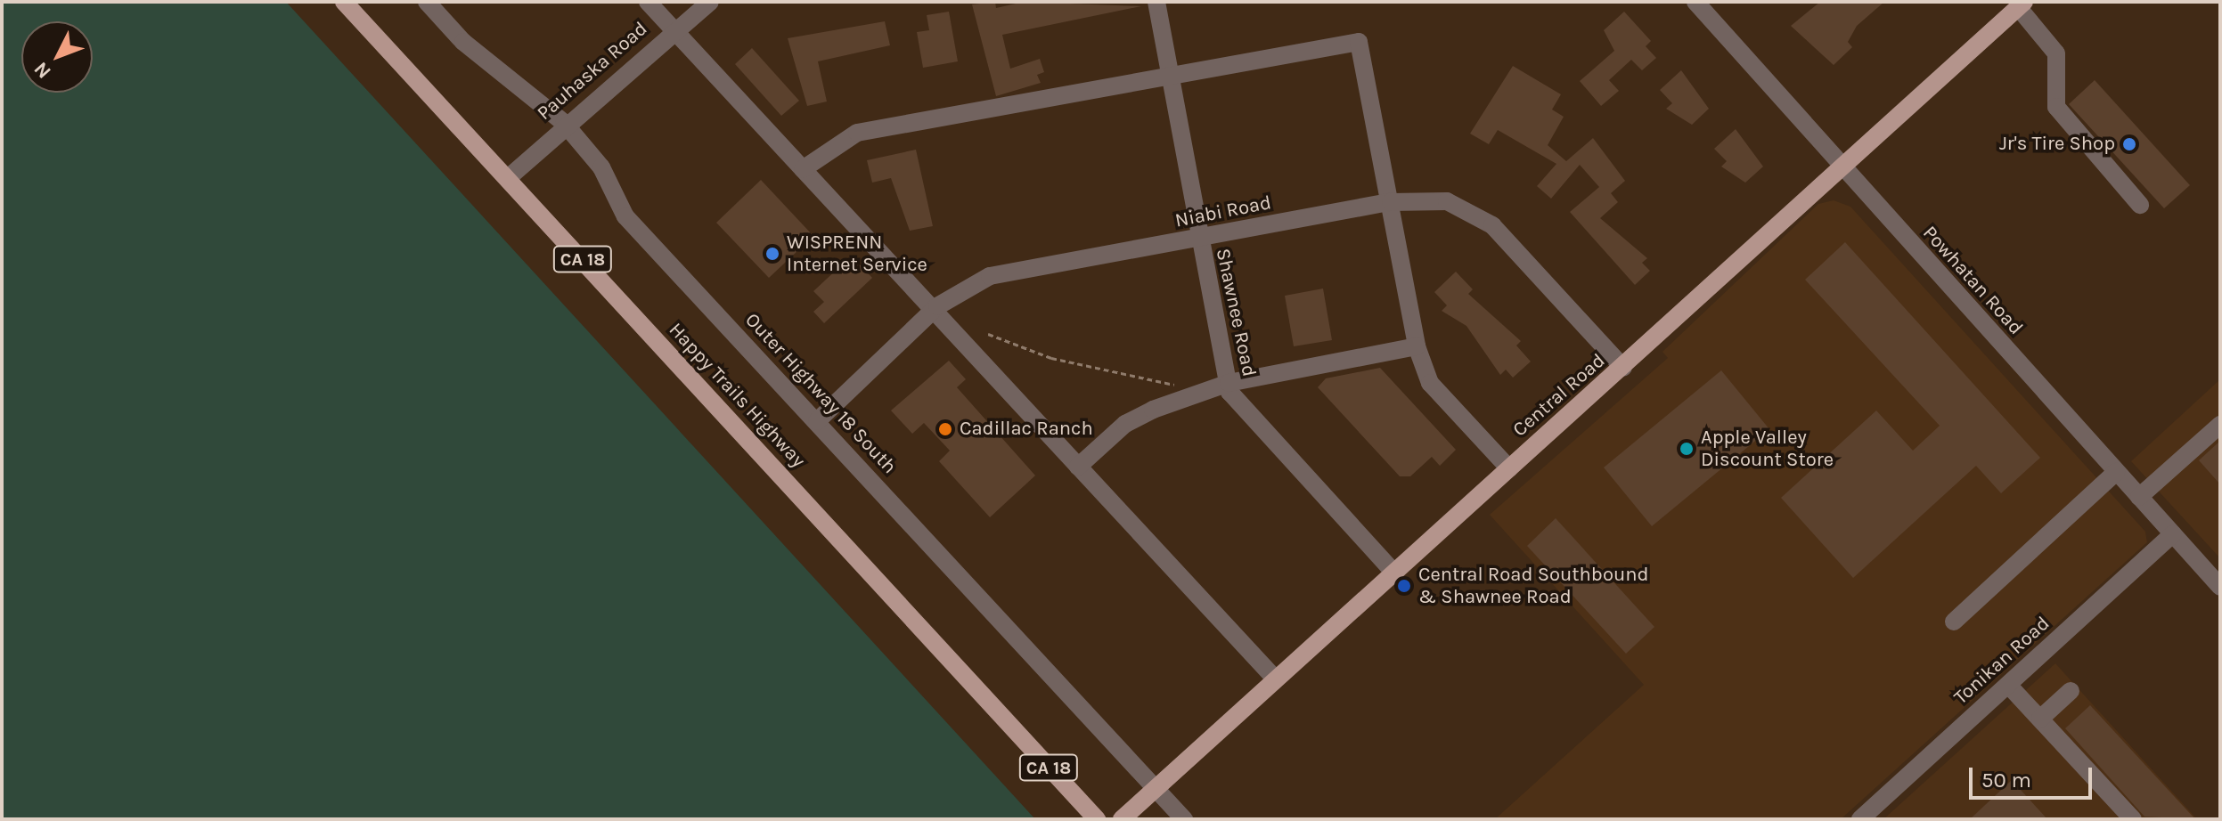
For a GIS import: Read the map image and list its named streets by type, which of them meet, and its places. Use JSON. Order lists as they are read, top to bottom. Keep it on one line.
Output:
{"streets":{"main road":["CA 18","Happy Trails Highway","Central Road"],"street":["Pauhaska Road","Niabi Road","Powhatan Road","Shawnee Road","Outer Highway 18 South","Tonikan Road"]},"crossings":[["Pauhaska Road","Outer Highway 18 South"],["Pauhaska Road","Happy Trails Highway"],["Niabi Road","Shawnee Road"],["Niabi Road","Outer Highway 18 South"],["Niabi Road","Central Road"],["Powhatan Road","Central Road"],["Powhatan Road","Tonikan Road"],["Shawnee Road","Central Road"],["Outer Highway 18 South","Central Road"]],"places":["Jr's Tire Shop","WISPRENN Internet Service","Cadillac Ranch","Apple Valley Discount Store","Central Road Southbound & Shawnee Road"],"scale_bar":"50 m","north":"bottom left"}
